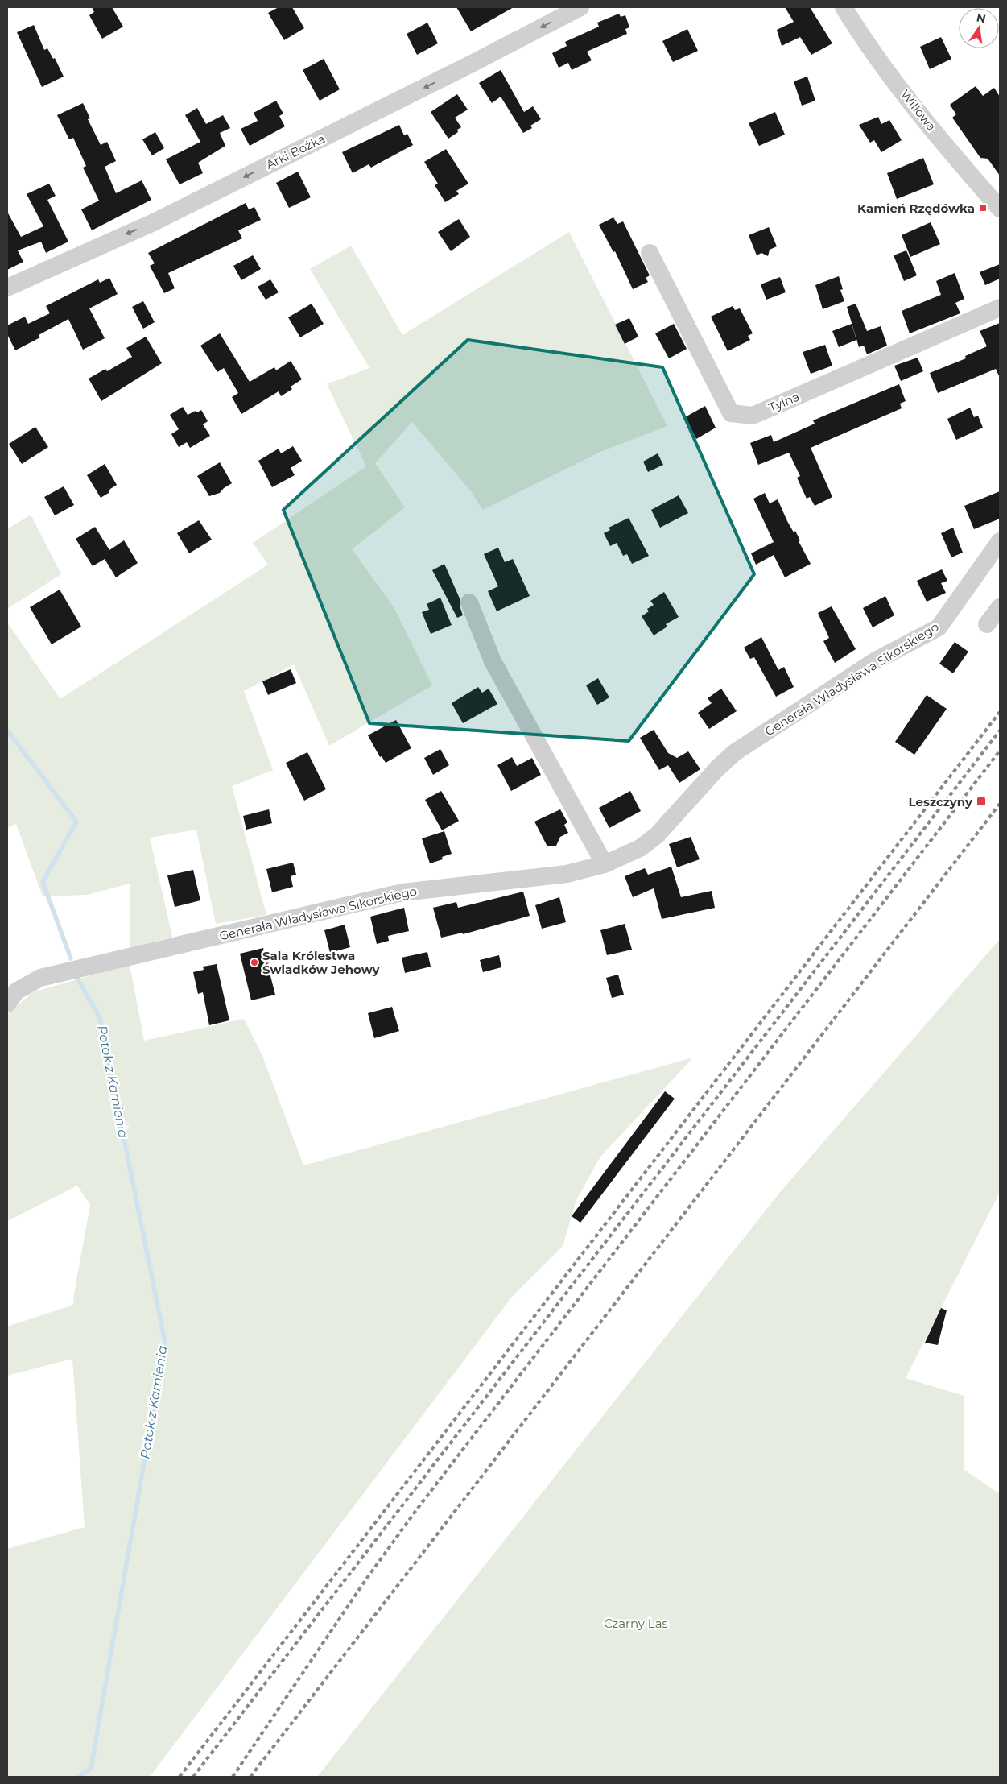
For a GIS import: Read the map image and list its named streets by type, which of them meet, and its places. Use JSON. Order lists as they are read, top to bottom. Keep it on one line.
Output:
{"streets":{"street":["Willowa","Arki Bożka","Tylna","Generała Władysława Sikorskiego"]},"one_way":["Arki Bożka"],"water":["Potok z Kamienia"],"parks":["Czarny Las"],"places":{"transit":["Kamień Rzędówka","Leszczyny"],"other":["Sala Królestwa Świadków Jehowy"]},"north":"top"}
